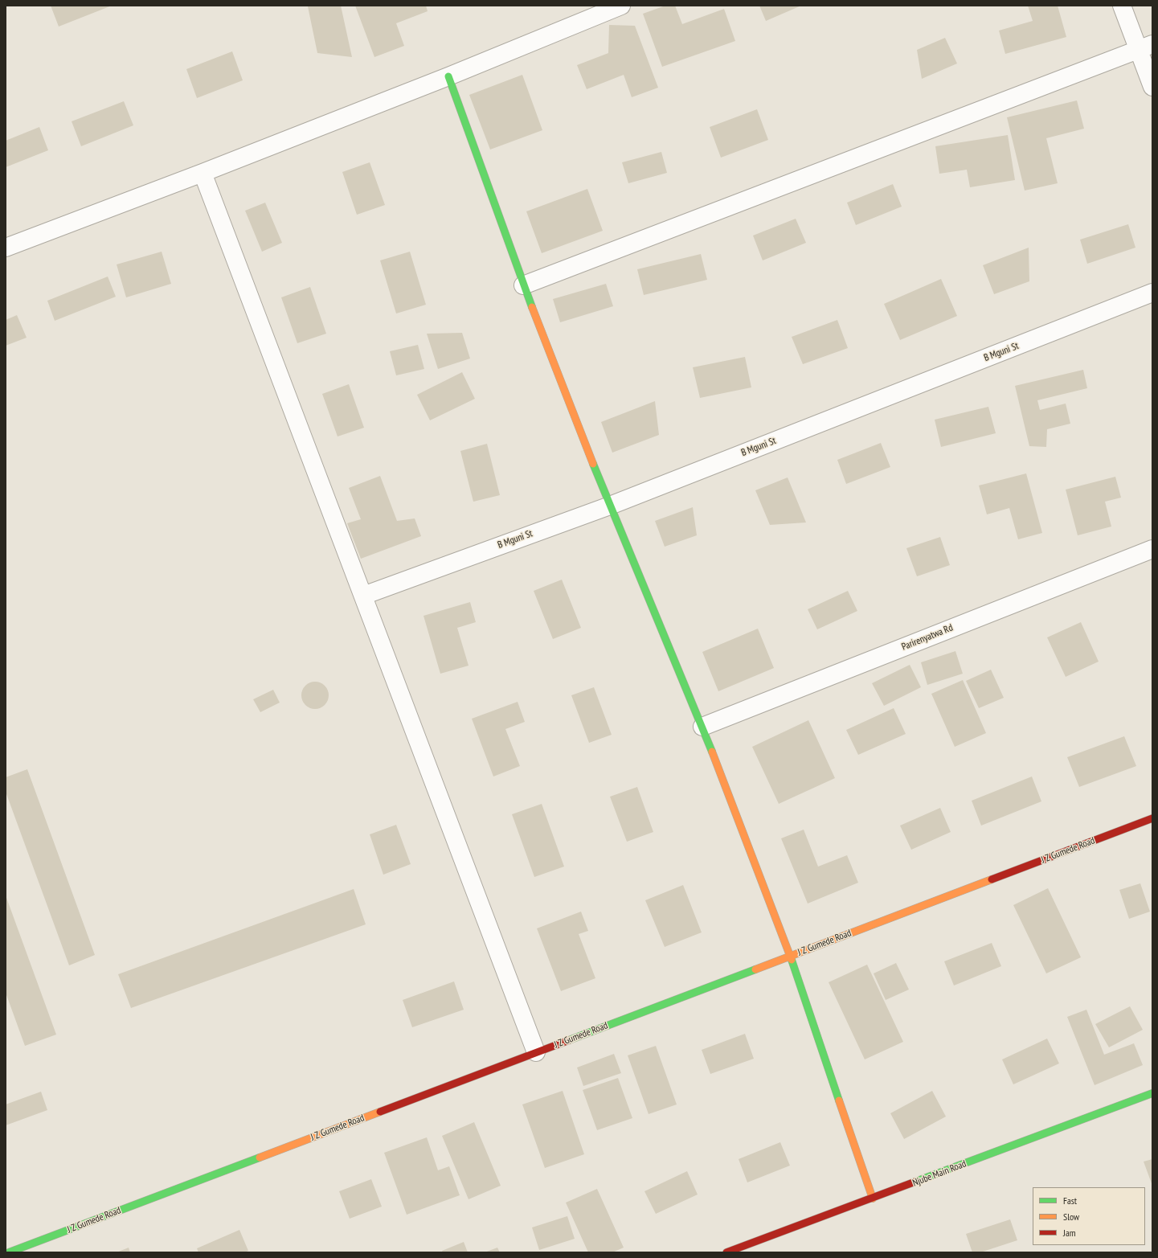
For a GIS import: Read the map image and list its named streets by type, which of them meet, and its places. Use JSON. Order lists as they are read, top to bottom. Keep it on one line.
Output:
{"streets":{"street":["B Mguni St","Parirenyatwa Rd","J Z Gumede Road","Njube Main Road"]},"legend":["Fast","Slow","Jam"]}
